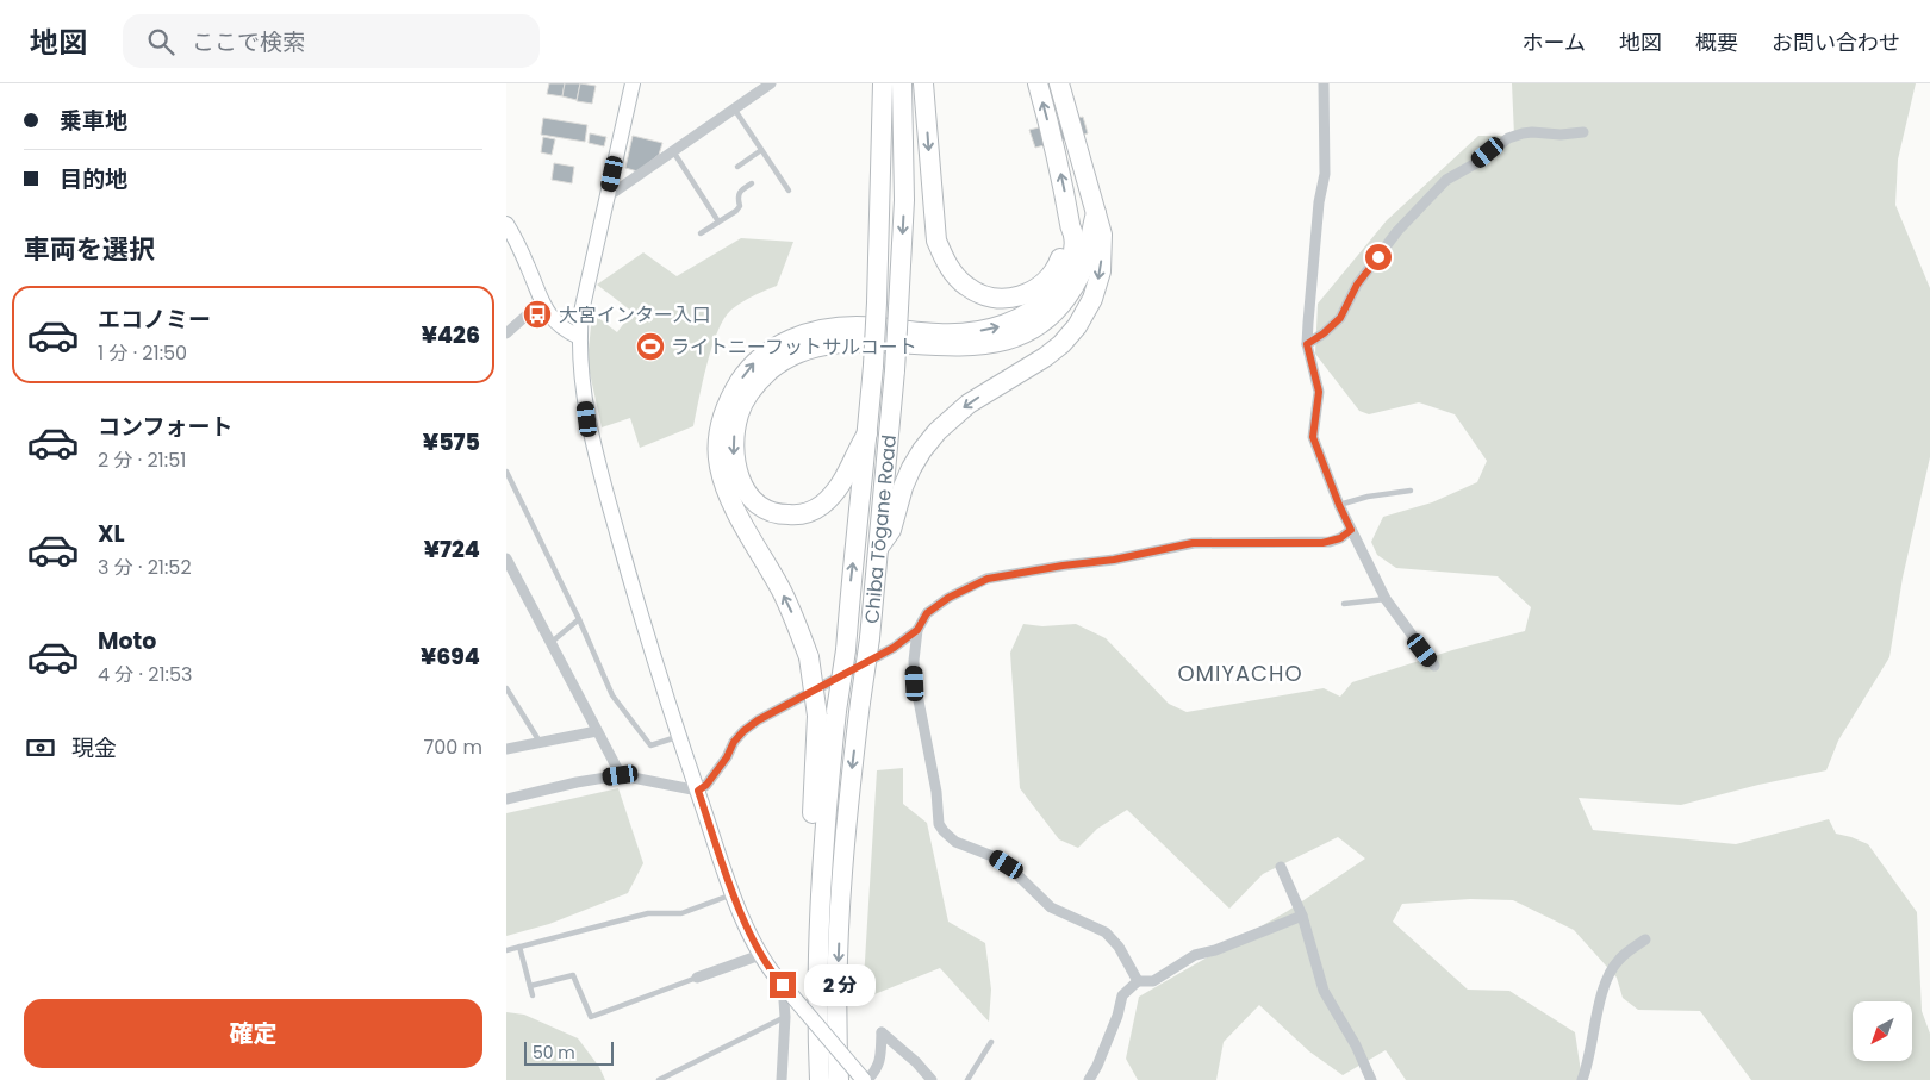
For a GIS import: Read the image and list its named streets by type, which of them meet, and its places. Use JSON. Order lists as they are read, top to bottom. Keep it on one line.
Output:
{"streets":{"highway":["Chiba Tōgane Road"]},"districts":["OMIYACHO"],"places":{"bus stop":["大宮インター入口"],"sports":["ライトニーフットサルコート"]},"scale_bar":"50 m","north":"bottom left","page":{"header":"地図","search":"ここで検索","nav":["ホーム","地図","概要","お問い合わせ"],"banner":["乗車地","目的地"],"heading":"車両を選択","list":[{"name":"エコノミー","note":"1 分 · 21:50","value":"¥426"},{"name":"コンフォート","note":"2 分 · 21:51","value":"¥575"},{"name":"XL","note":"3 分 · 21:52","value":"¥724"},{"name":"Moto","note":"4 分 · 21:53","value":"¥694"}],"pay":["現金","700 m"],"bubble":"2 分","buttons":"確定","scale":"50 m"}}
